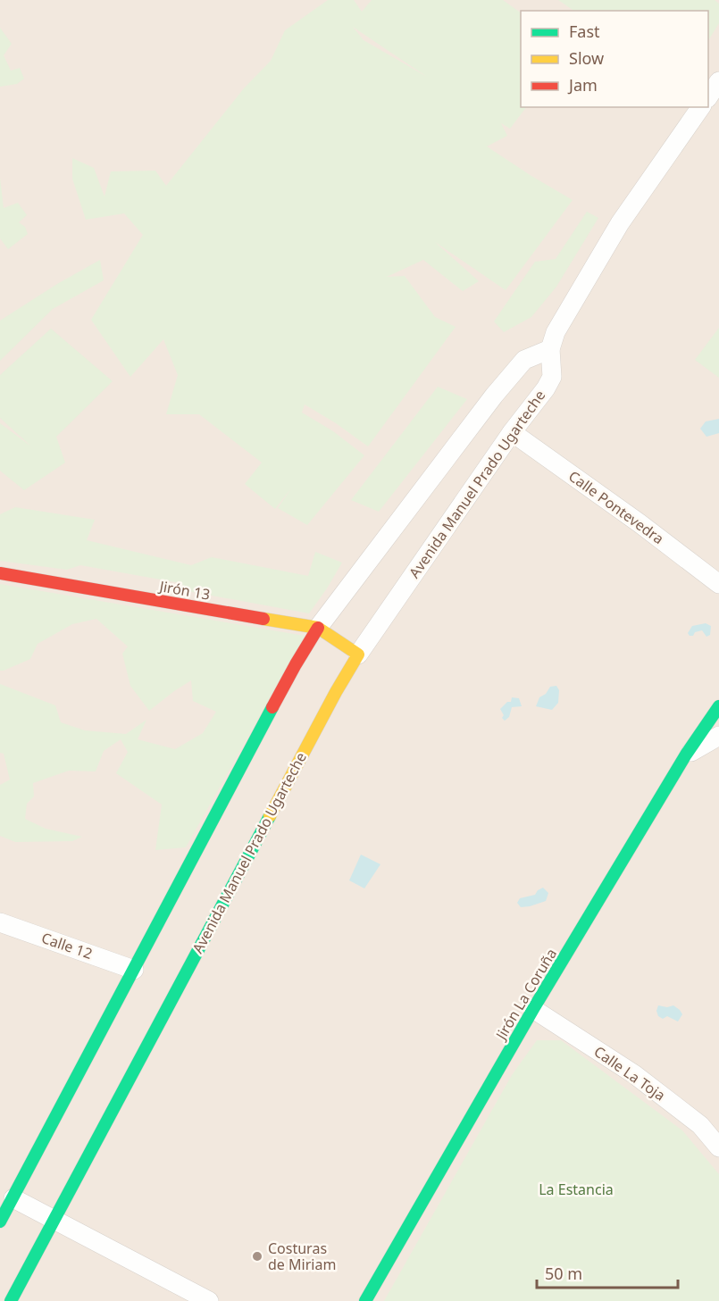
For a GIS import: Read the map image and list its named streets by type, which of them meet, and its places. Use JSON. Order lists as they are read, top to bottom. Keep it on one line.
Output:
{"streets":{"street":["Avenida Manuel Prado Ugarteche","Calle Pontevedra","Jirón 13","Calle 12","Jirón La Coruña","Calle La Toja"]},"crossings":[["Avenida Manuel Prado Ugarteche","Calle Pontevedra"],["Avenida Manuel Prado Ugarteche","Jirón 13"],["Jirón La Coruña","Calle La Toja"]],"parks":["La Estancia"],"places":["Costuras de Miriam"],"legend":["Fast","Slow","Jam"],"scale_bar":"50 m"}
